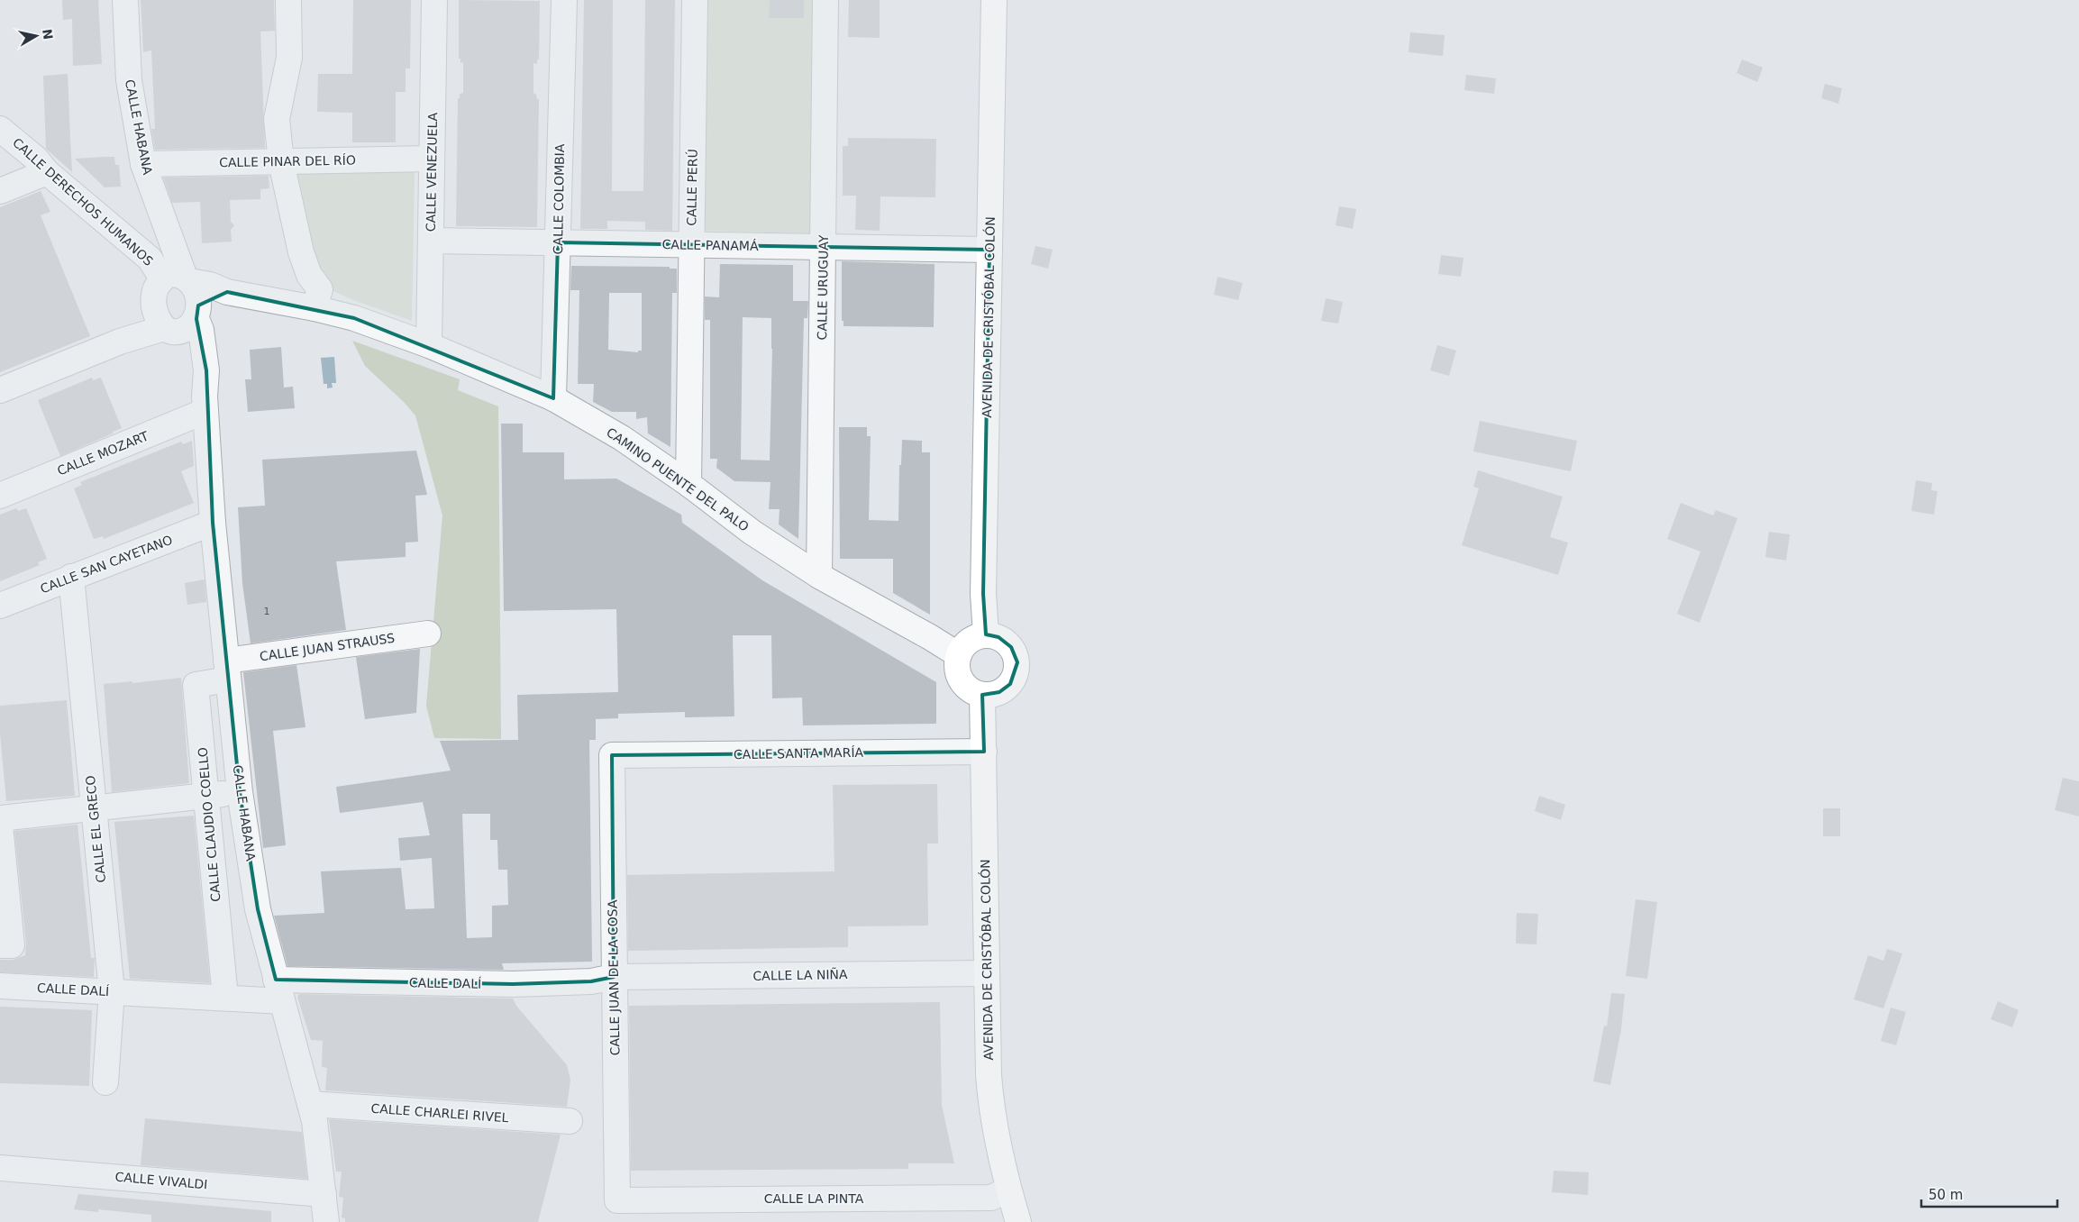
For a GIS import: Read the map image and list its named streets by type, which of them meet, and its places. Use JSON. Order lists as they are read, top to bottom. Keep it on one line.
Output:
{"streets":{"main road":["AVENIDA DE CRISTÓBAL COLÓN"],"street":["CALLE HABANA","CALLE PINAR DEL RÍO","CALLE VENEZUELA","CALLE PERÚ","CALLE COLOMBIA","CALLE DERECHOS HUMANOS","CALLE PANAMÁ","CALLE URUGUAY","CALLE MOZART","CAMINO PUENTE DEL PALO","CALLE SAN CAYETANO","CALLE JUAN STRAUSS","CALLE SANTA MARÍA","CALLE CLAUDIO COELLO","CALLE EL GRECO","CALLE LA NIÑA","CALLE JUAN DE LA COSA","CALLE DALÍ","CALLE CHARLEI RIVEL","CALLE VIVALDI","CALLE LA PINTA"]},"crossings":[["CALLE HABANA","CALLE PINAR DEL RÍO"],["CALLE HABANA","CALLE DERECHOS HUMANOS"],["CALLE HABANA","CALLE MOZART"],["CALLE HABANA","CAMINO PUENTE DEL PALO"],["CALLE HABANA","CALLE SAN CAYETANO"],["CALLE HABANA","CALLE JUAN STRAUSS"],["CALLE HABANA","CALLE CLAUDIO COELLO"],["CALLE HABANA","CALLE DALÍ"],["CALLE HABANA","CALLE CHARLEI RIVEL"],["CALLE HABANA","CALLE VIVALDI"],["CALLE PINAR DEL RÍO","CALLE VENEZUELA"],["CALLE VENEZUELA","CALLE PANAMÁ"],["CALLE VENEZUELA","CAMINO PUENTE DEL PALO"],["CALLE PERÚ","CALLE PANAMÁ"],["CALLE PERÚ","CAMINO PUENTE DEL PALO"],["CALLE COLOMBIA","CALLE PANAMÁ"],["CALLE COLOMBIA","CAMINO PUENTE DEL PALO"],["CALLE DERECHOS HUMANOS","CAMINO PUENTE DEL PALO"],["CALLE PANAMÁ","CALLE URUGUAY"],["CALLE PANAMÁ","AVENIDA DE CRISTÓBAL COLÓN"],["CALLE URUGUAY","CAMINO PUENTE DEL PALO"],["AVENIDA DE CRISTÓBAL COLÓN","CAMINO PUENTE DEL PALO"],["AVENIDA DE CRISTÓBAL COLÓN","CALLE SANTA MARÍA"],["AVENIDA DE CRISTÓBAL COLÓN","CALLE LA NIÑA"],["AVENIDA DE CRISTÓBAL COLÓN","CALLE LA PINTA"],["CALLE SAN CAYETANO","CALLE EL GRECO"],["CALLE JUAN STRAUSS","CALLE CLAUDIO COELLO"],["CALLE SANTA MARÍA","CALLE JUAN DE LA COSA"],["CALLE CLAUDIO COELLO","CALLE DALÍ"],["CALLE EL GRECO","CALLE DALÍ"],["CALLE LA NIÑA","CALLE JUAN DE LA COSA"],["CALLE LA NIÑA","CALLE DALÍ"],["CALLE JUAN DE LA COSA","CALLE DALÍ"],["CALLE JUAN DE LA COSA","CALLE LA PINTA"]],"house_numbers":["1"],"scale_bar":"50 m","north":"right"}
